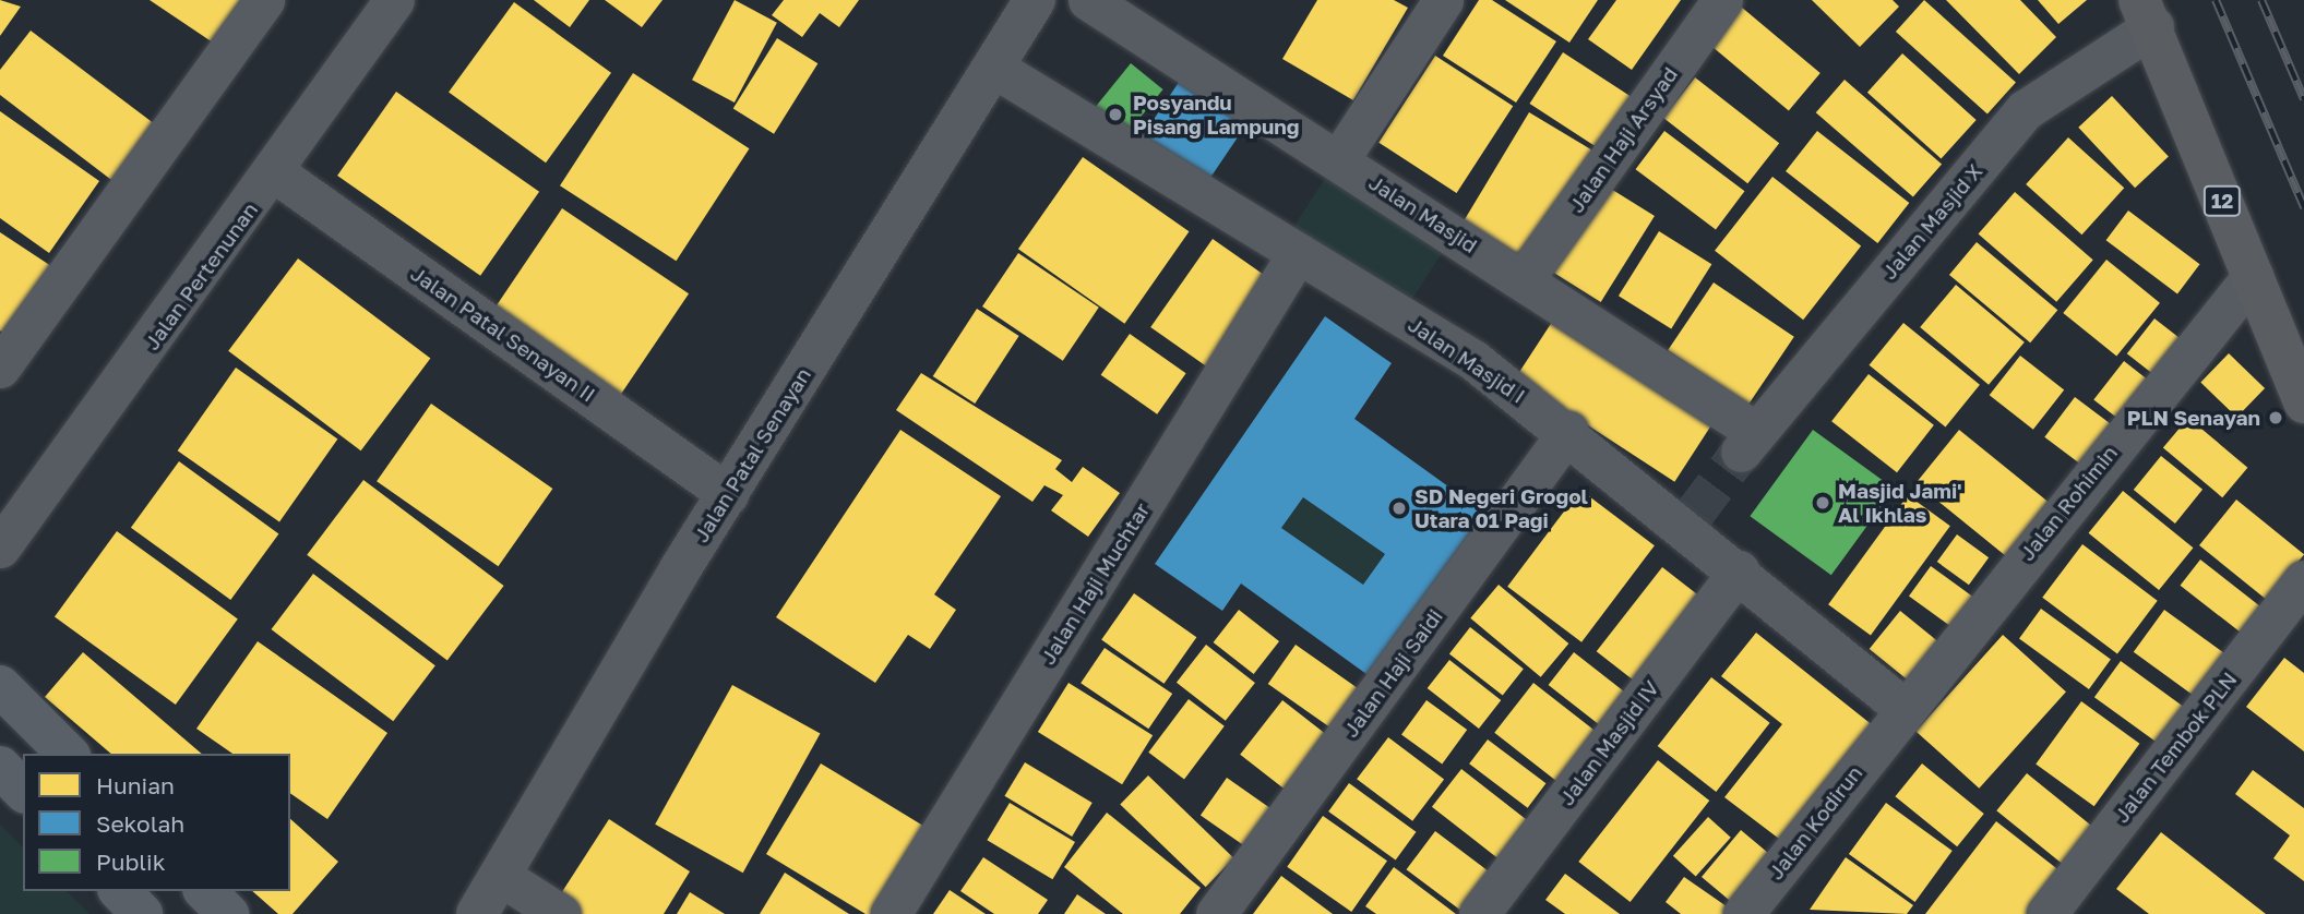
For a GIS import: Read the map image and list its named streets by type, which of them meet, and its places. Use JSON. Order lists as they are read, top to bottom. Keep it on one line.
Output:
{"streets":{"highway":["12"],"street":["Jalan Haji Arsyad","Jalan Masjid","Jalan Masjid X","Jalan Pertenunan","Jalan Patal Senayan II","Jalan Masjid I","Jalan Patal Senayan","Jalan Rohimin","Jalan Haji Muchtar","Jalan Haji Saidi","Jalan Masjid IV","Jalan Tembok PLN","Jalan Kodirun"]},"crossings":[["Jalan Haji Arsyad","Jalan Masjid"],["12","Jalan Masjid X"],["12","Jalan Rohimin"],["Jalan Masjid","Jalan Masjid X"],["Jalan Pertenunan","Jalan Patal Senayan II"],["Jalan Patal Senayan II","Jalan Patal Senayan"],["Jalan Masjid I","Jalan Patal Senayan"],["Jalan Masjid I","Jalan Rohimin"],["Jalan Masjid I","Jalan Haji Muchtar"],["Jalan Masjid I","Jalan Haji Saidi"],["Jalan Masjid I","Jalan Masjid IV"],["Jalan Masjid I","Jalan Kodirun"],["Jalan Rohimin","Jalan Kodirun"]],"places":["Posyandu Pisang Lampung","PLN Senayan","Masjid Jami' Al Ikhlas","SD Negeri Grogol Utara 01 Pagi"],"legend":["Hunian","Sekolah","Publik"]}
